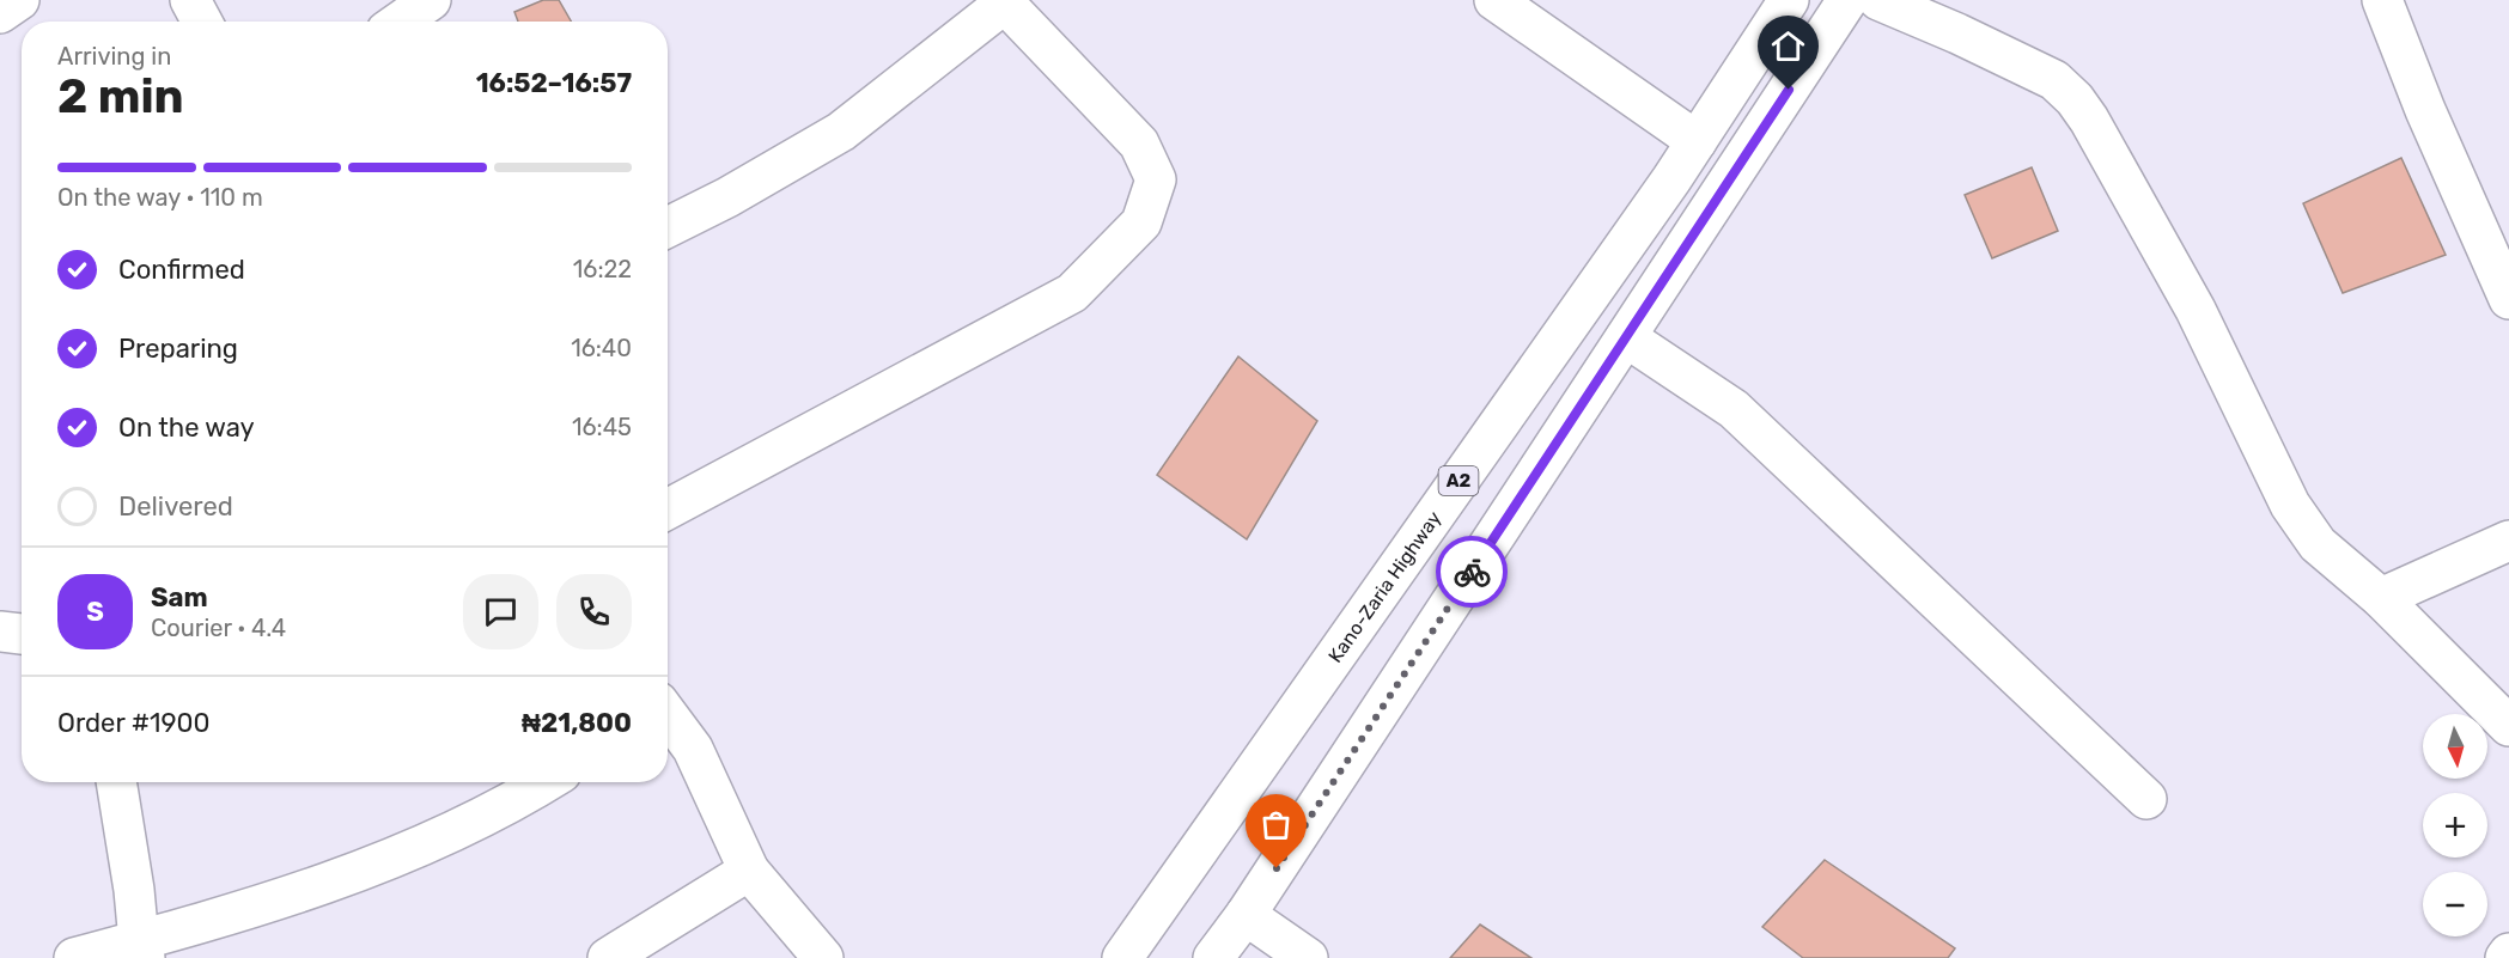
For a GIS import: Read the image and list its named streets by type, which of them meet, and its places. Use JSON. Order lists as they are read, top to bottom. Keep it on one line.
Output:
{"streets":{"main road":["A2","Kano-Zaria Highway"]},"north":"bottom","page":{"heading":["2 min","Arriving in","16:52–16:57"],"panel":["Sam","Courier · 4.4","Order #1900","₦21,800"],"bar":"On the way · 110 m","list":[["Confirmed","16:22"],["Preparing","16:40"],["On the way","16:45"],"Delivered"],"round":"S","map_buttons":["+","−"]}}
